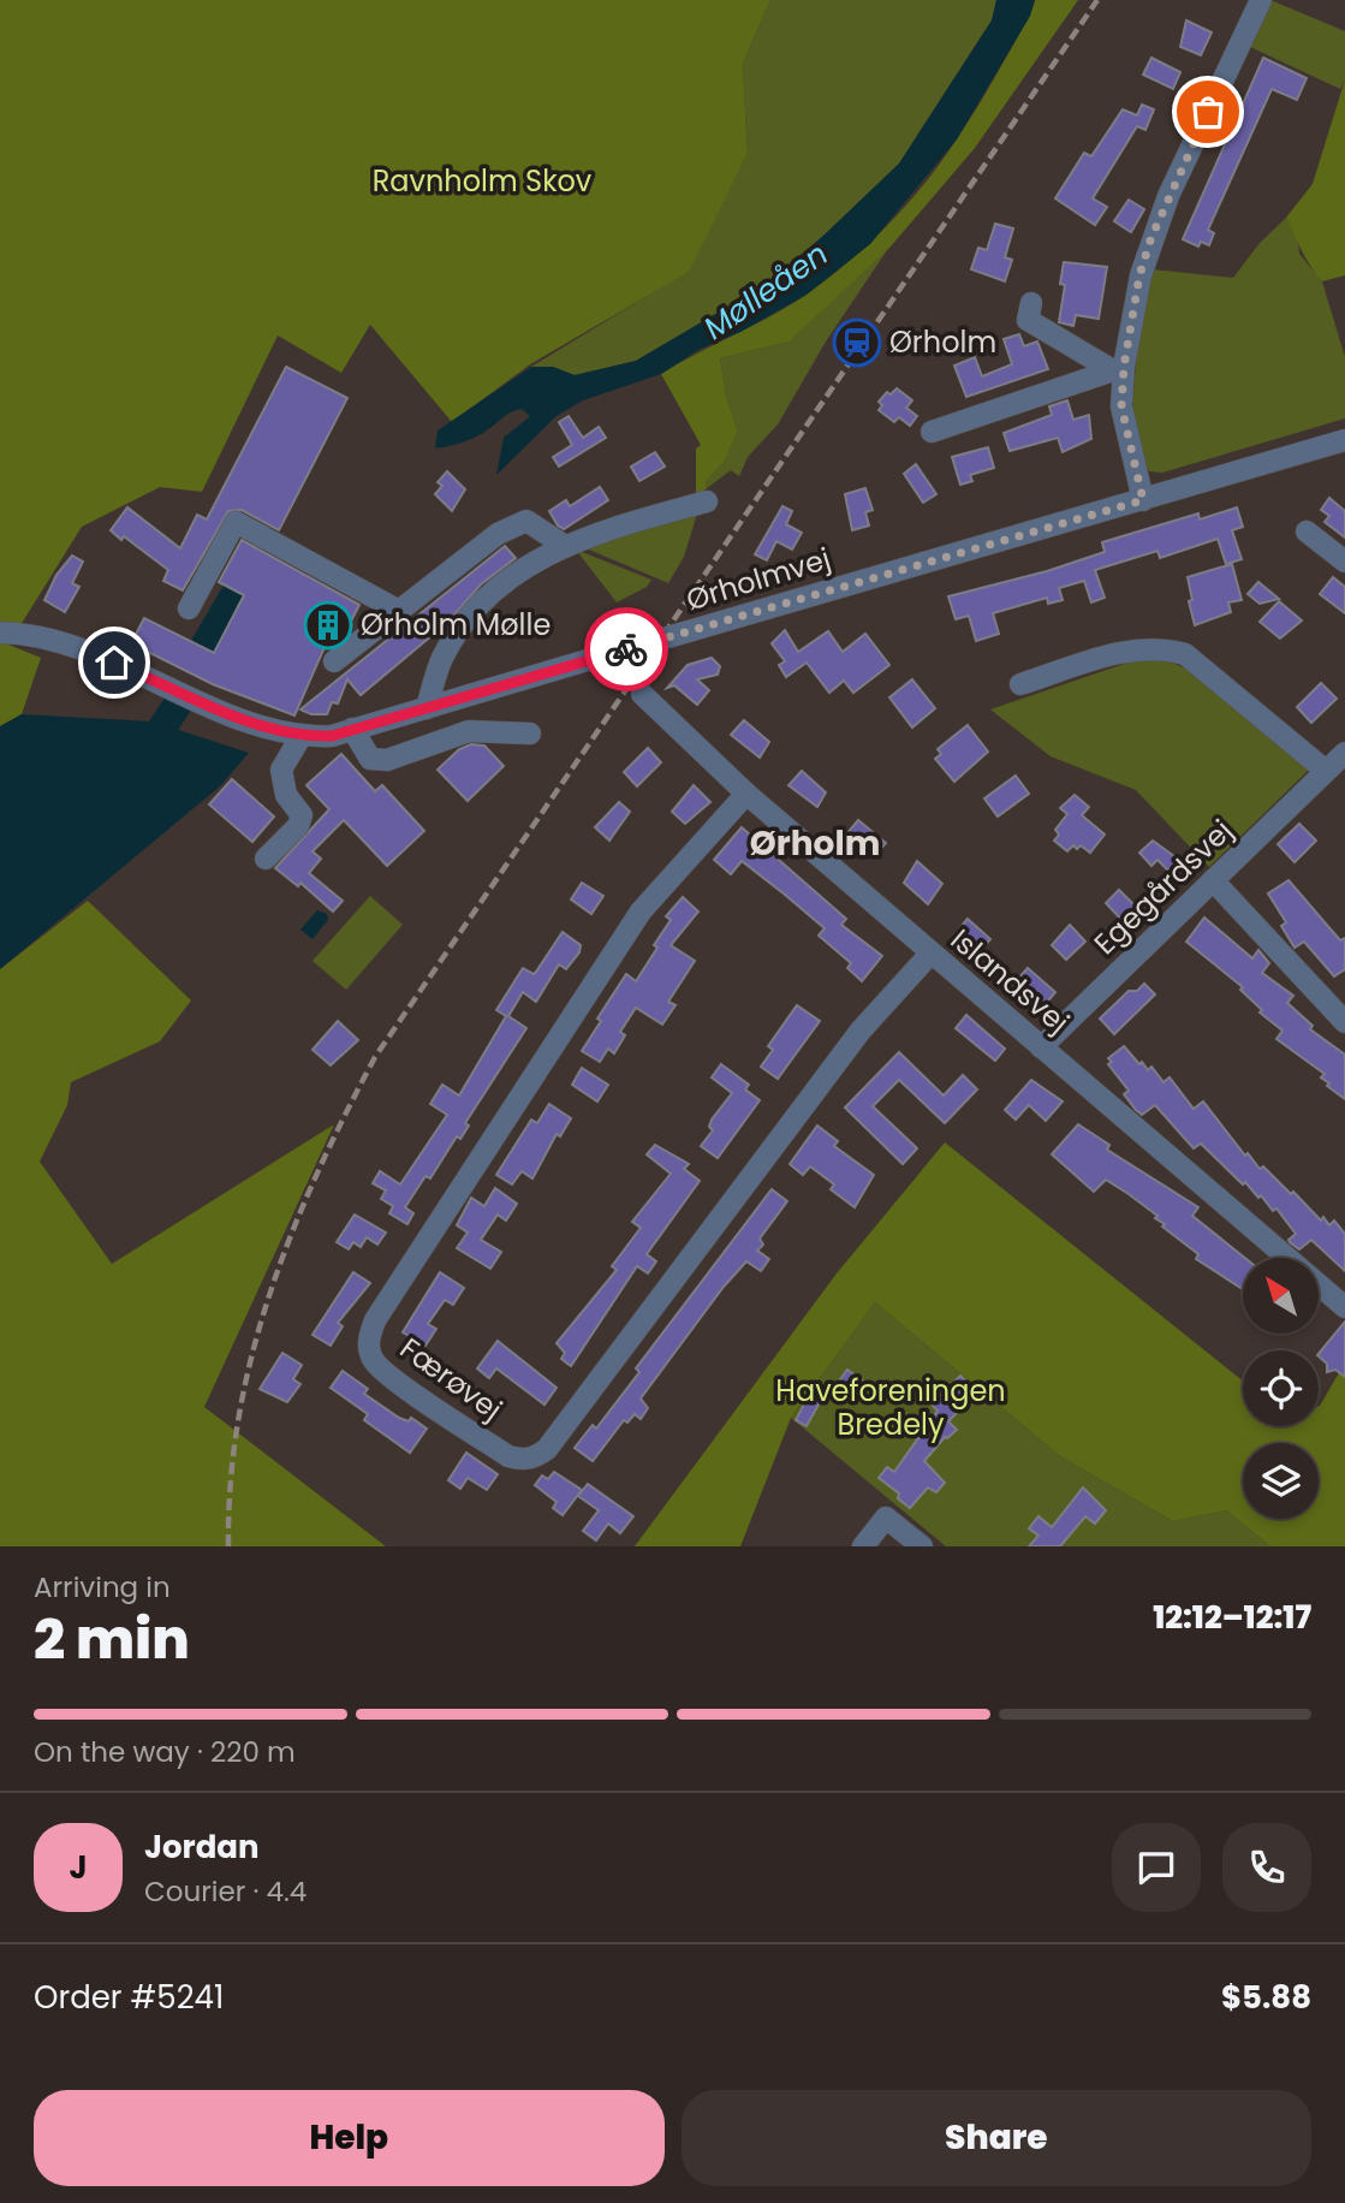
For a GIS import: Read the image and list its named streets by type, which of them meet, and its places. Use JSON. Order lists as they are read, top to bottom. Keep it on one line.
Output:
{"streets":{"street":["Ørholmvej","Egegårdsvej","Islandsvej","Færøvej"]},"crossings":[["Egegårdsvej","Islandsvej"],["Islandsvej","Færøvej"]],"districts":["Ørholm"],"water":["Mølleåen"],"parks":["Ravnholm Skov","Haveforeningen Bredely"],"places":{"station":["Ørholm"],"building":["Ørholm Mølle"]},"north":"top left","page":{"heading":["2 min","Arriving in","12:12–12:17"],"panel":["Jordan","Courier · 4.4","Order #5241","$5.88"],"bar":"On the way · 220 m","round":"J","buttons":["Help","Share"]}}
